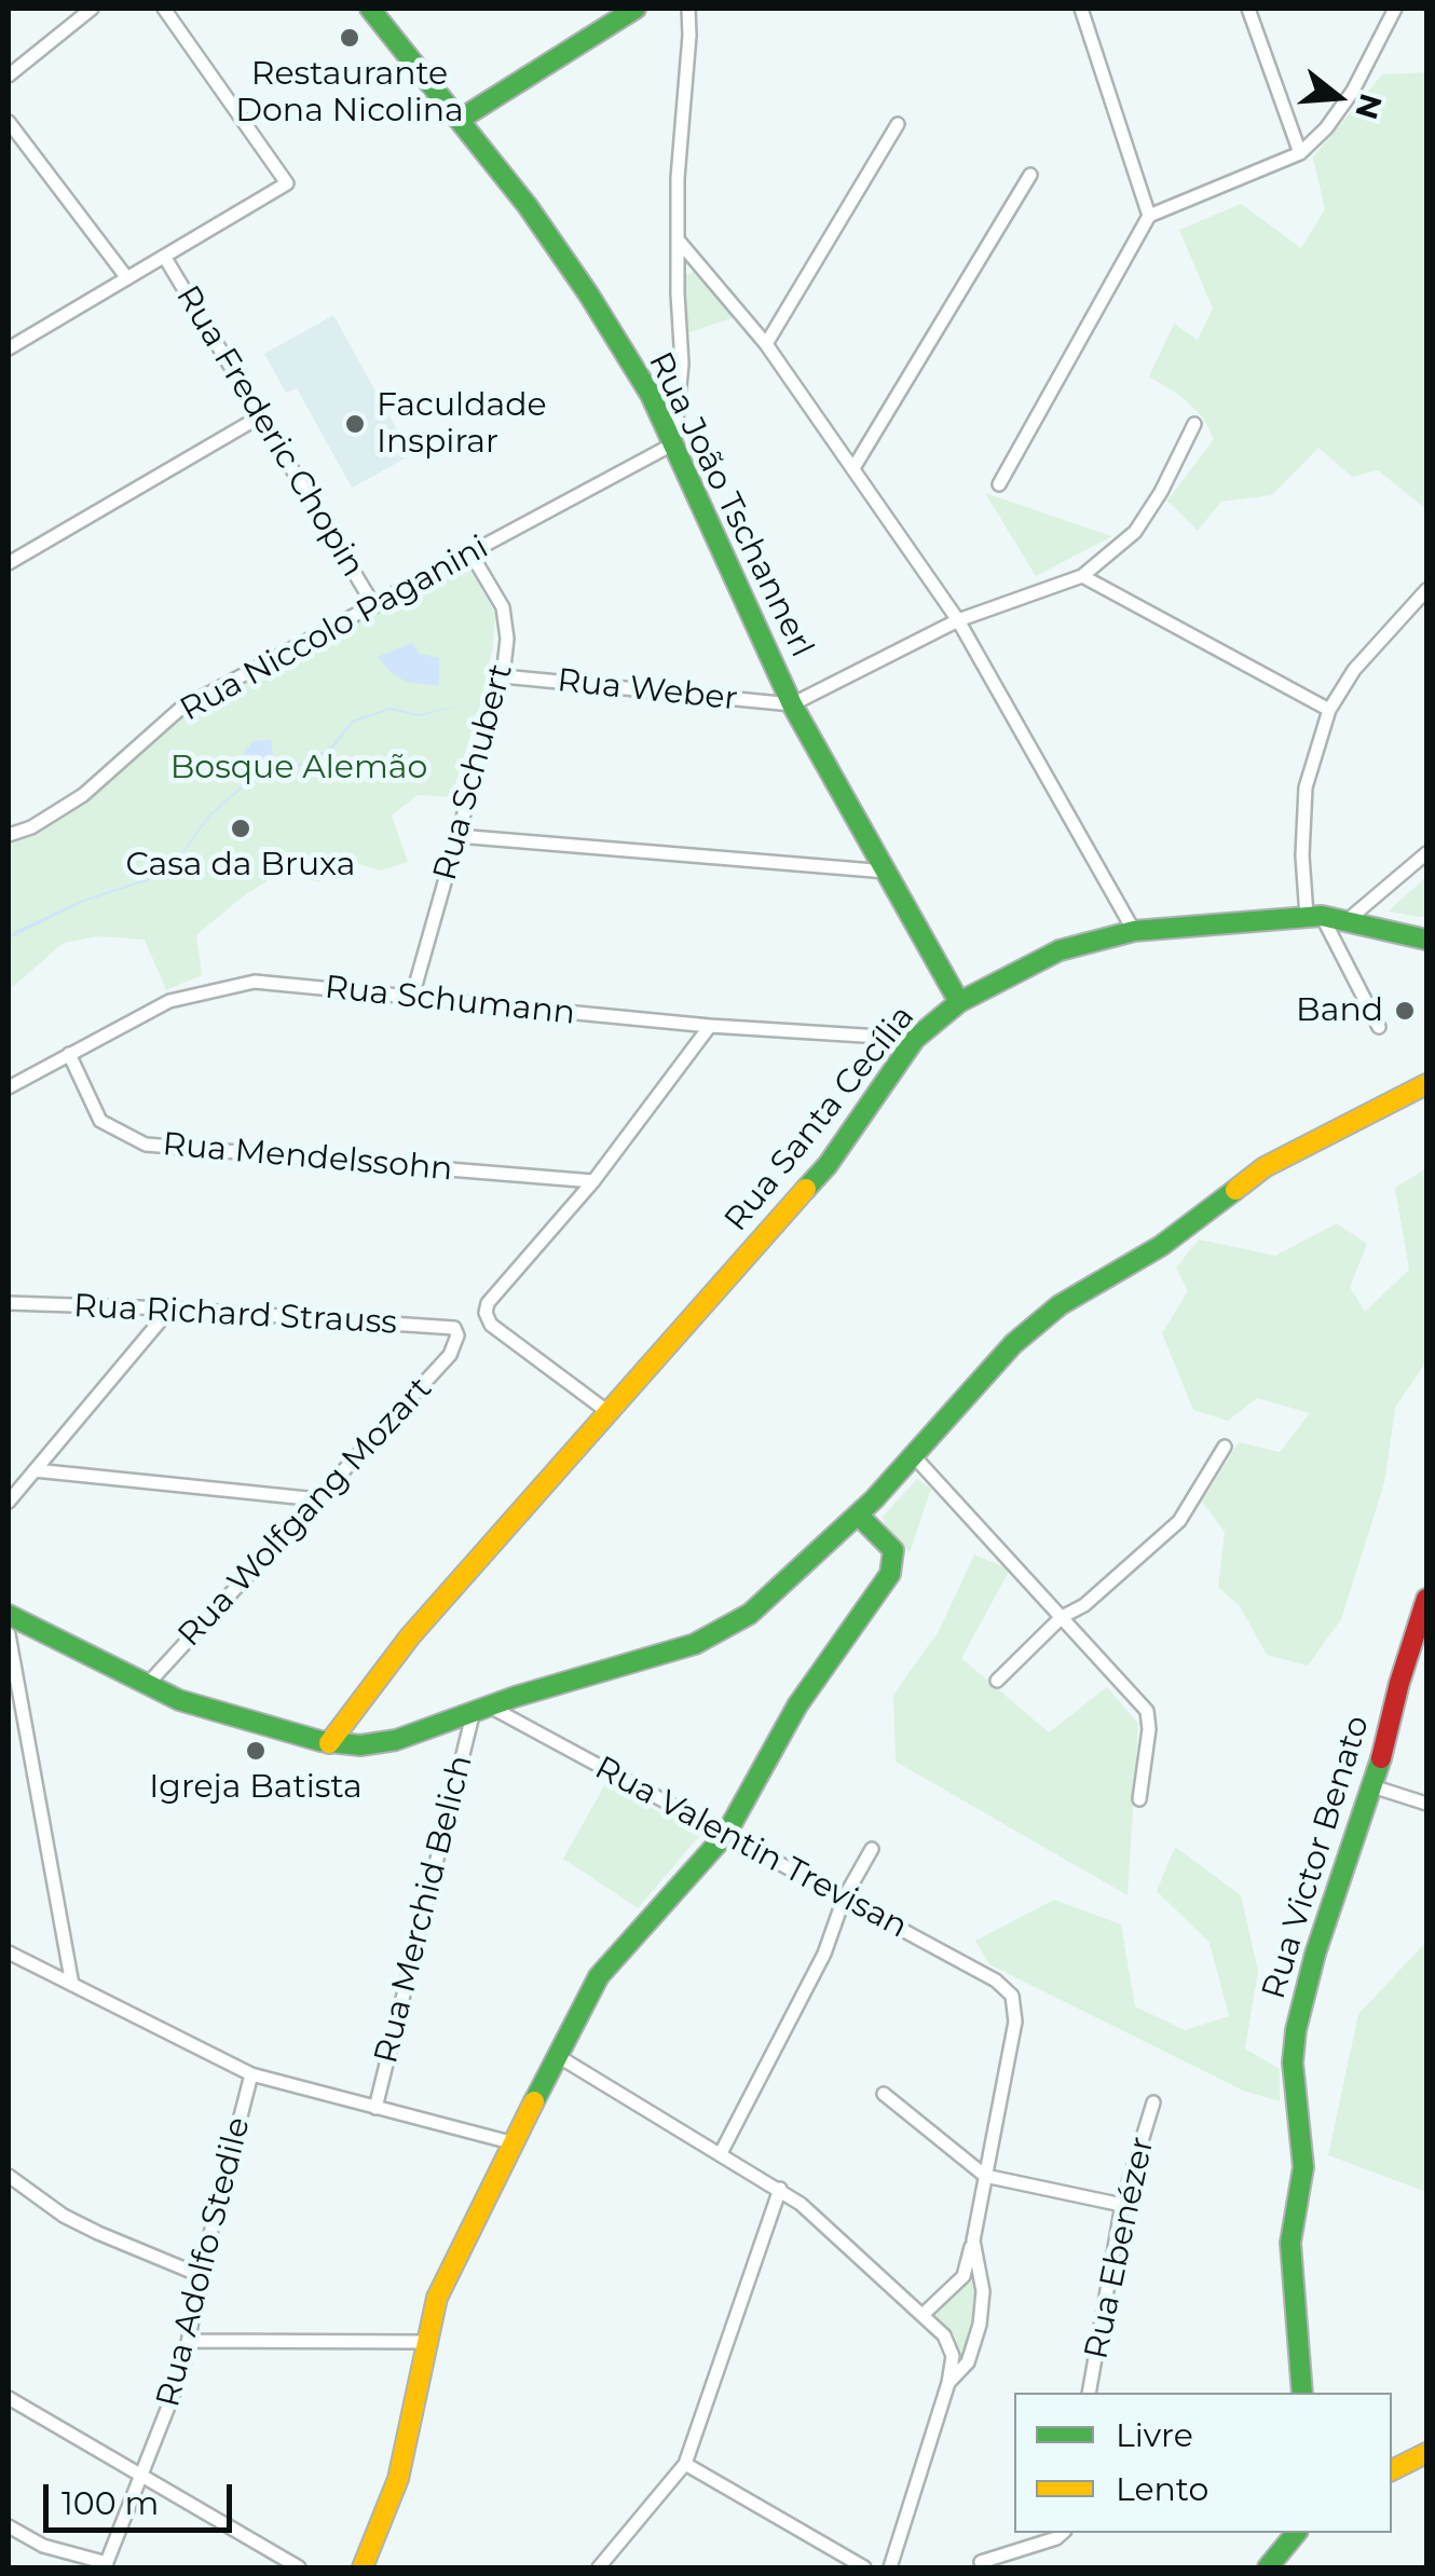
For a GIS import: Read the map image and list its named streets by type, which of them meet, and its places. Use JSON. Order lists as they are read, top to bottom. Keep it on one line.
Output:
{"streets":{"street":["Rua Frederic Chopin","Rua João Tschannerl","Rua Niccolo Paganini","Rua Weber","Rua Schubert","Rua Schumann","Rua Santa Cecília","Rua Mendelssohn","Rua Richard Strauss","Rua Wolfgang Mozart","Rua Valentin Trevisan","Rua Victor Benato","Rua Merchid Belich","Rua Ebenézer","Rua Adolfo Stedile"]},"crossings":[["Rua Frederic Chopin","Rua Niccolo Paganini"],["Rua João Tschannerl","Rua Niccolo Paganini"],["Rua João Tschannerl","Rua Weber"],["Rua João Tschannerl","Rua Santa Cecília"],["Rua Niccolo Paganini","Rua Schubert"],["Rua Weber","Rua Schubert"],["Rua Schubert","Rua Schumann"],["Rua Schumann","Rua Santa Cecília"],["Rua Schumann","Rua Mendelssohn"],["Rua Richard Strauss","Rua Wolfgang Mozart"],["Rua Valentin Trevisan","Rua Merchid Belich"]],"parks":["Bosque Alemão"],"places":["Restaurante Dona Nicolina","Faculdade Inspirar","Casa da Bruxa","Band","Igreja Batista"],"legend":["Livre","Lento"],"scale_bar":"100 m","north":"right"}
